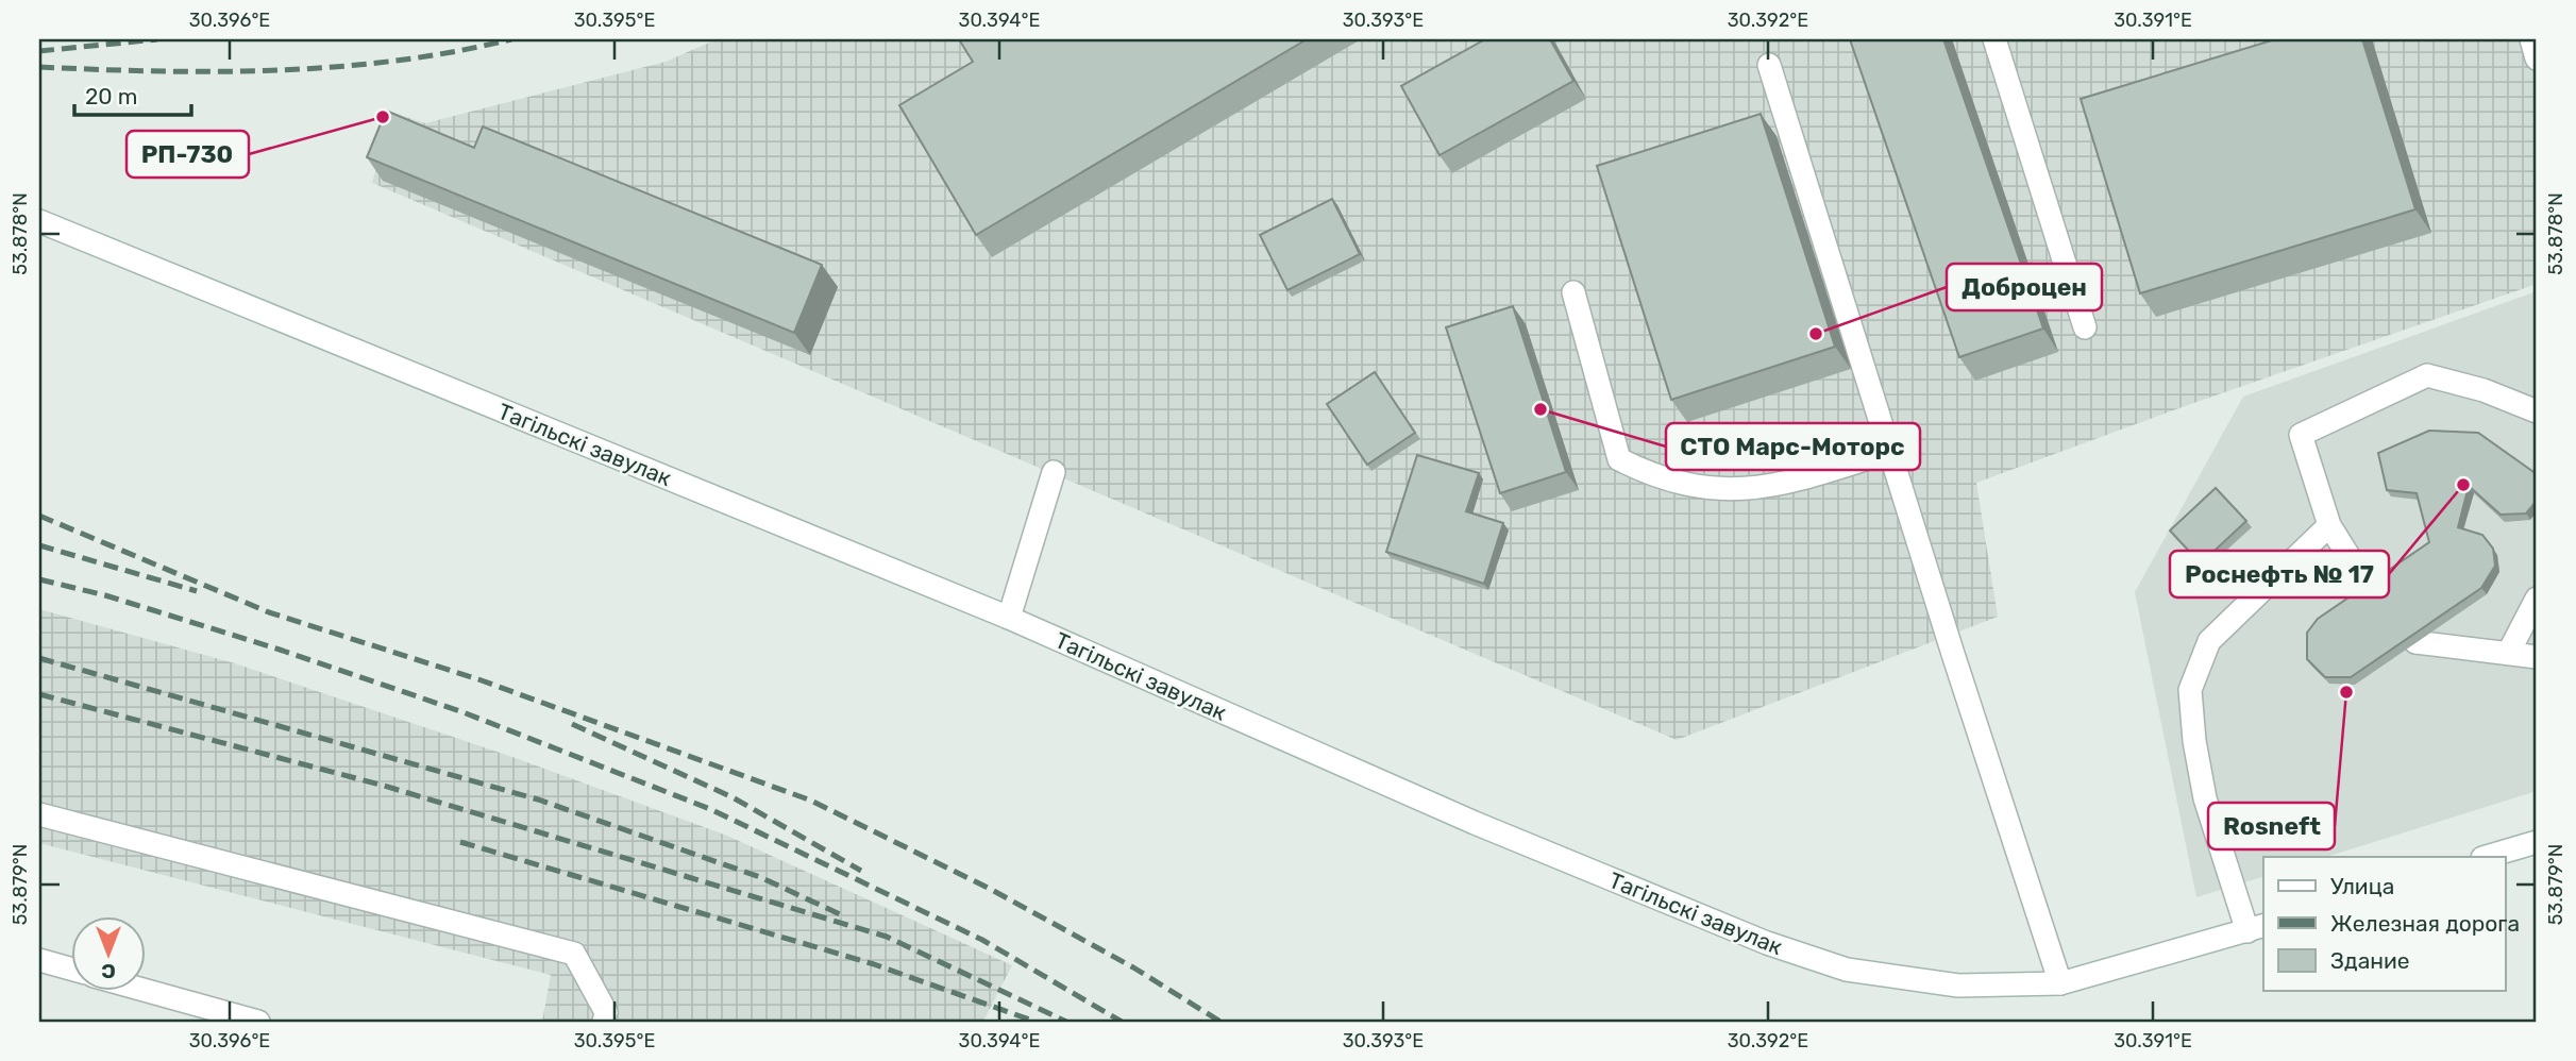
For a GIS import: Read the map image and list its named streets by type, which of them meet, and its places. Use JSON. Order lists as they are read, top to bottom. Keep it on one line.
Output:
{"streets":{"main road":["Тагільскі завулак"]},"places":["РП-730","Доброцен","СТО Марс-Моторс","Роснефть № 17","Rosneft"],"legend":["Улица","Железная дорога","Здание"],"scale_bar":"20 m","north":"bottom","coordinates":["30.396°E","30.395°E","30.394°E","30.393°E","30.392°E","30.391°E","53.878°N","53.879°N"]}
